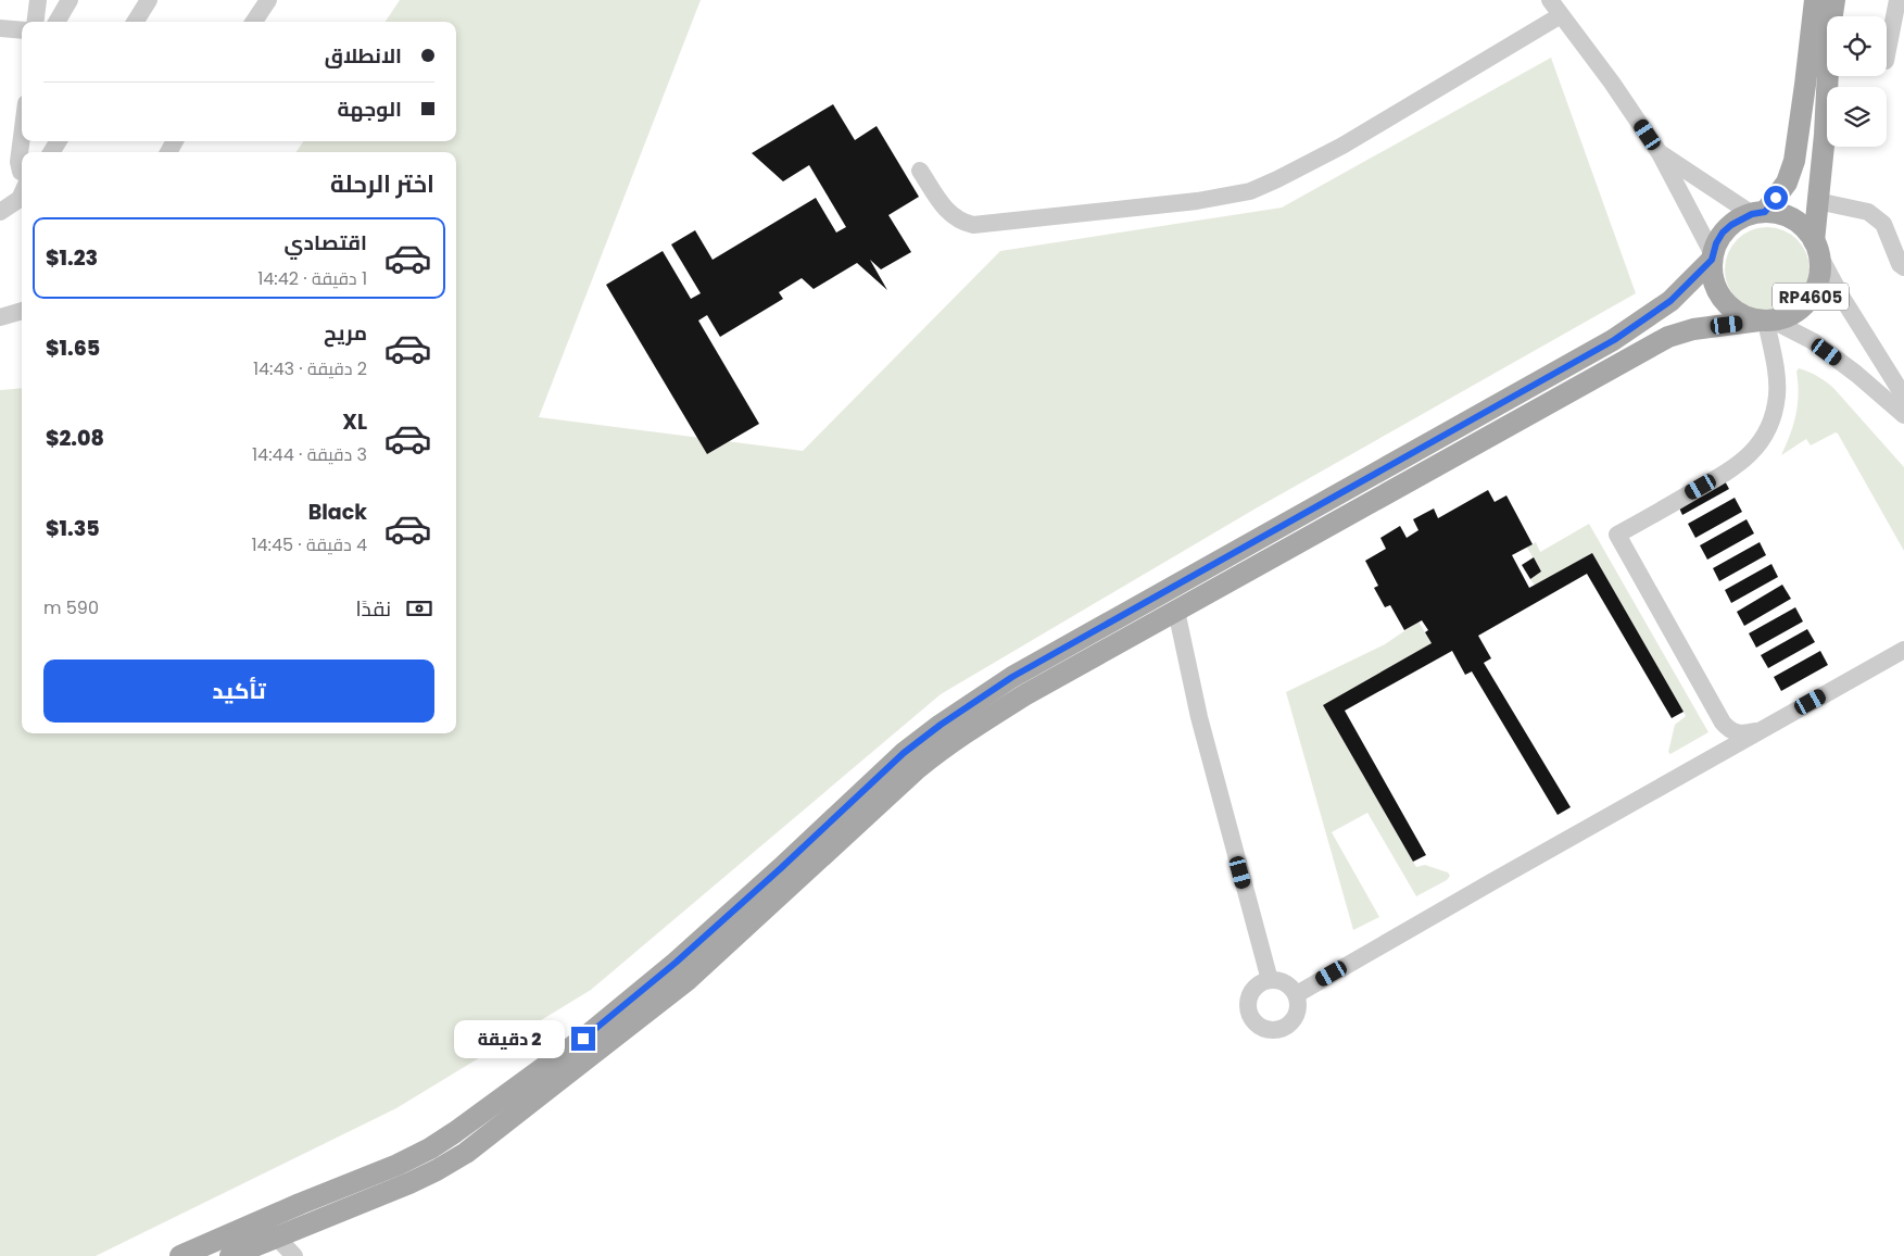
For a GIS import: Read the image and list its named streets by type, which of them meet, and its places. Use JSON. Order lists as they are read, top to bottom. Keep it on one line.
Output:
{"streets":{"main road":["RP4605"]},"page":{"banner":["الانطلاق","الوجهة"],"heading":"اختر الرحلة","list":[{"name":"اقتصادي","note":"1 دقيقة · 14:42","value":"$1.23"},{"name":"مريح","note":"2 دقيقة · 14:43","value":"$1.65"},{"name":"XL","note":"3 دقيقة · 14:44","value":"$2.08"},{"name":"Black","note":"4 دقيقة · 14:45","value":"$1.35"}],"pay":["نقدًا","590 m"],"buttons":"تأكيد","bubble":"2 دقيقة"}}
